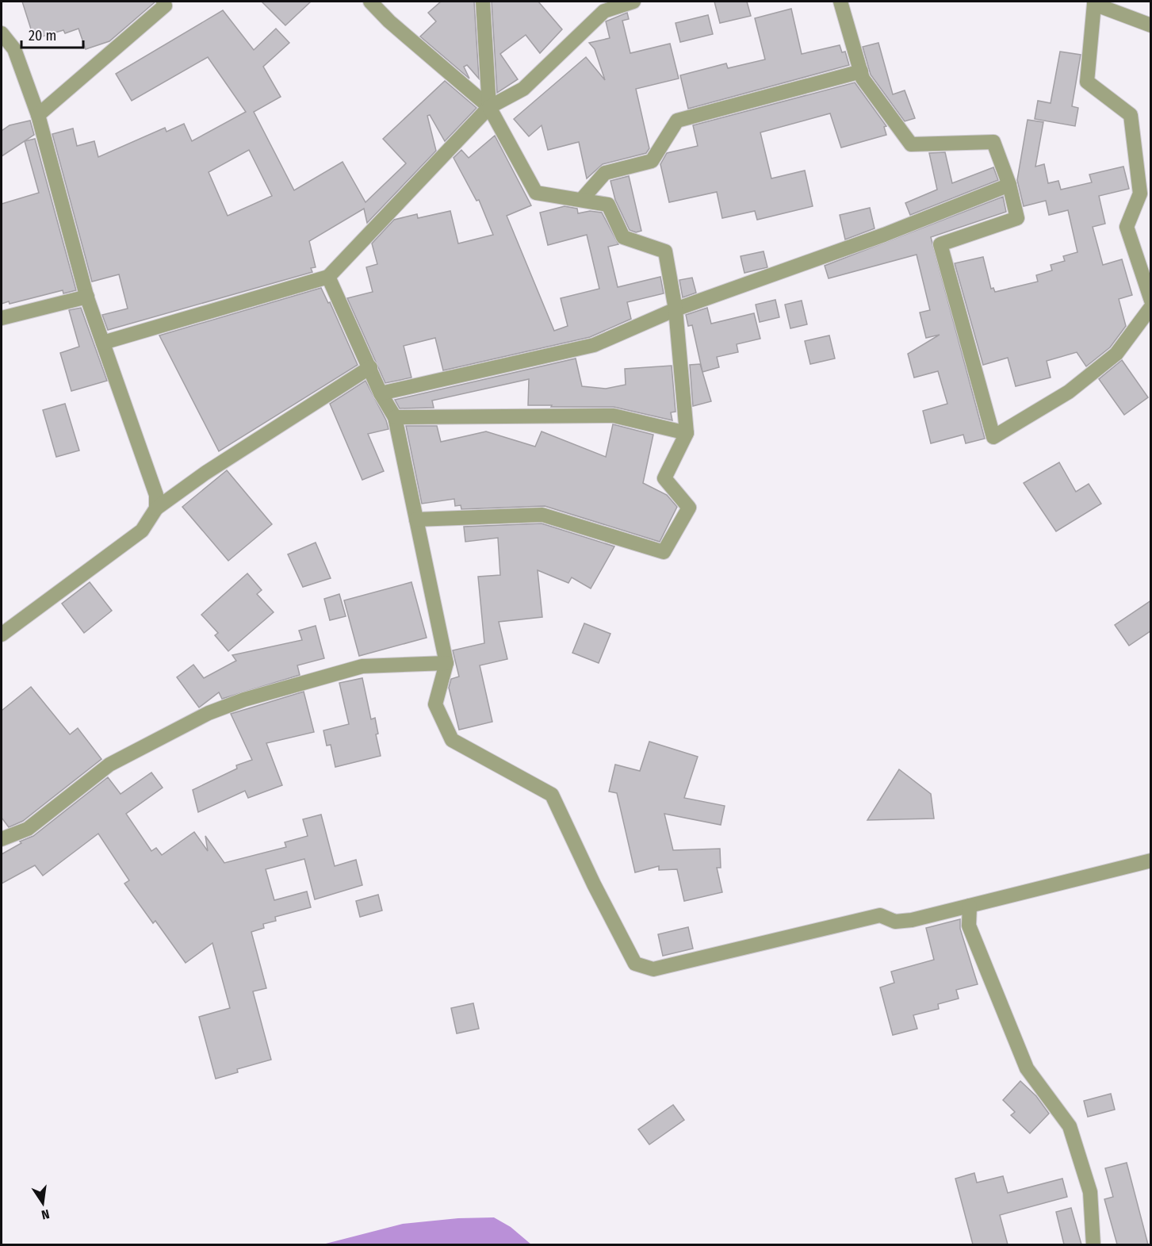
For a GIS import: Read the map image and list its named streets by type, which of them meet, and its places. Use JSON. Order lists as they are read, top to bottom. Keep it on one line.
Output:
{"scale_bar":"20 m","north":"bottom"}
